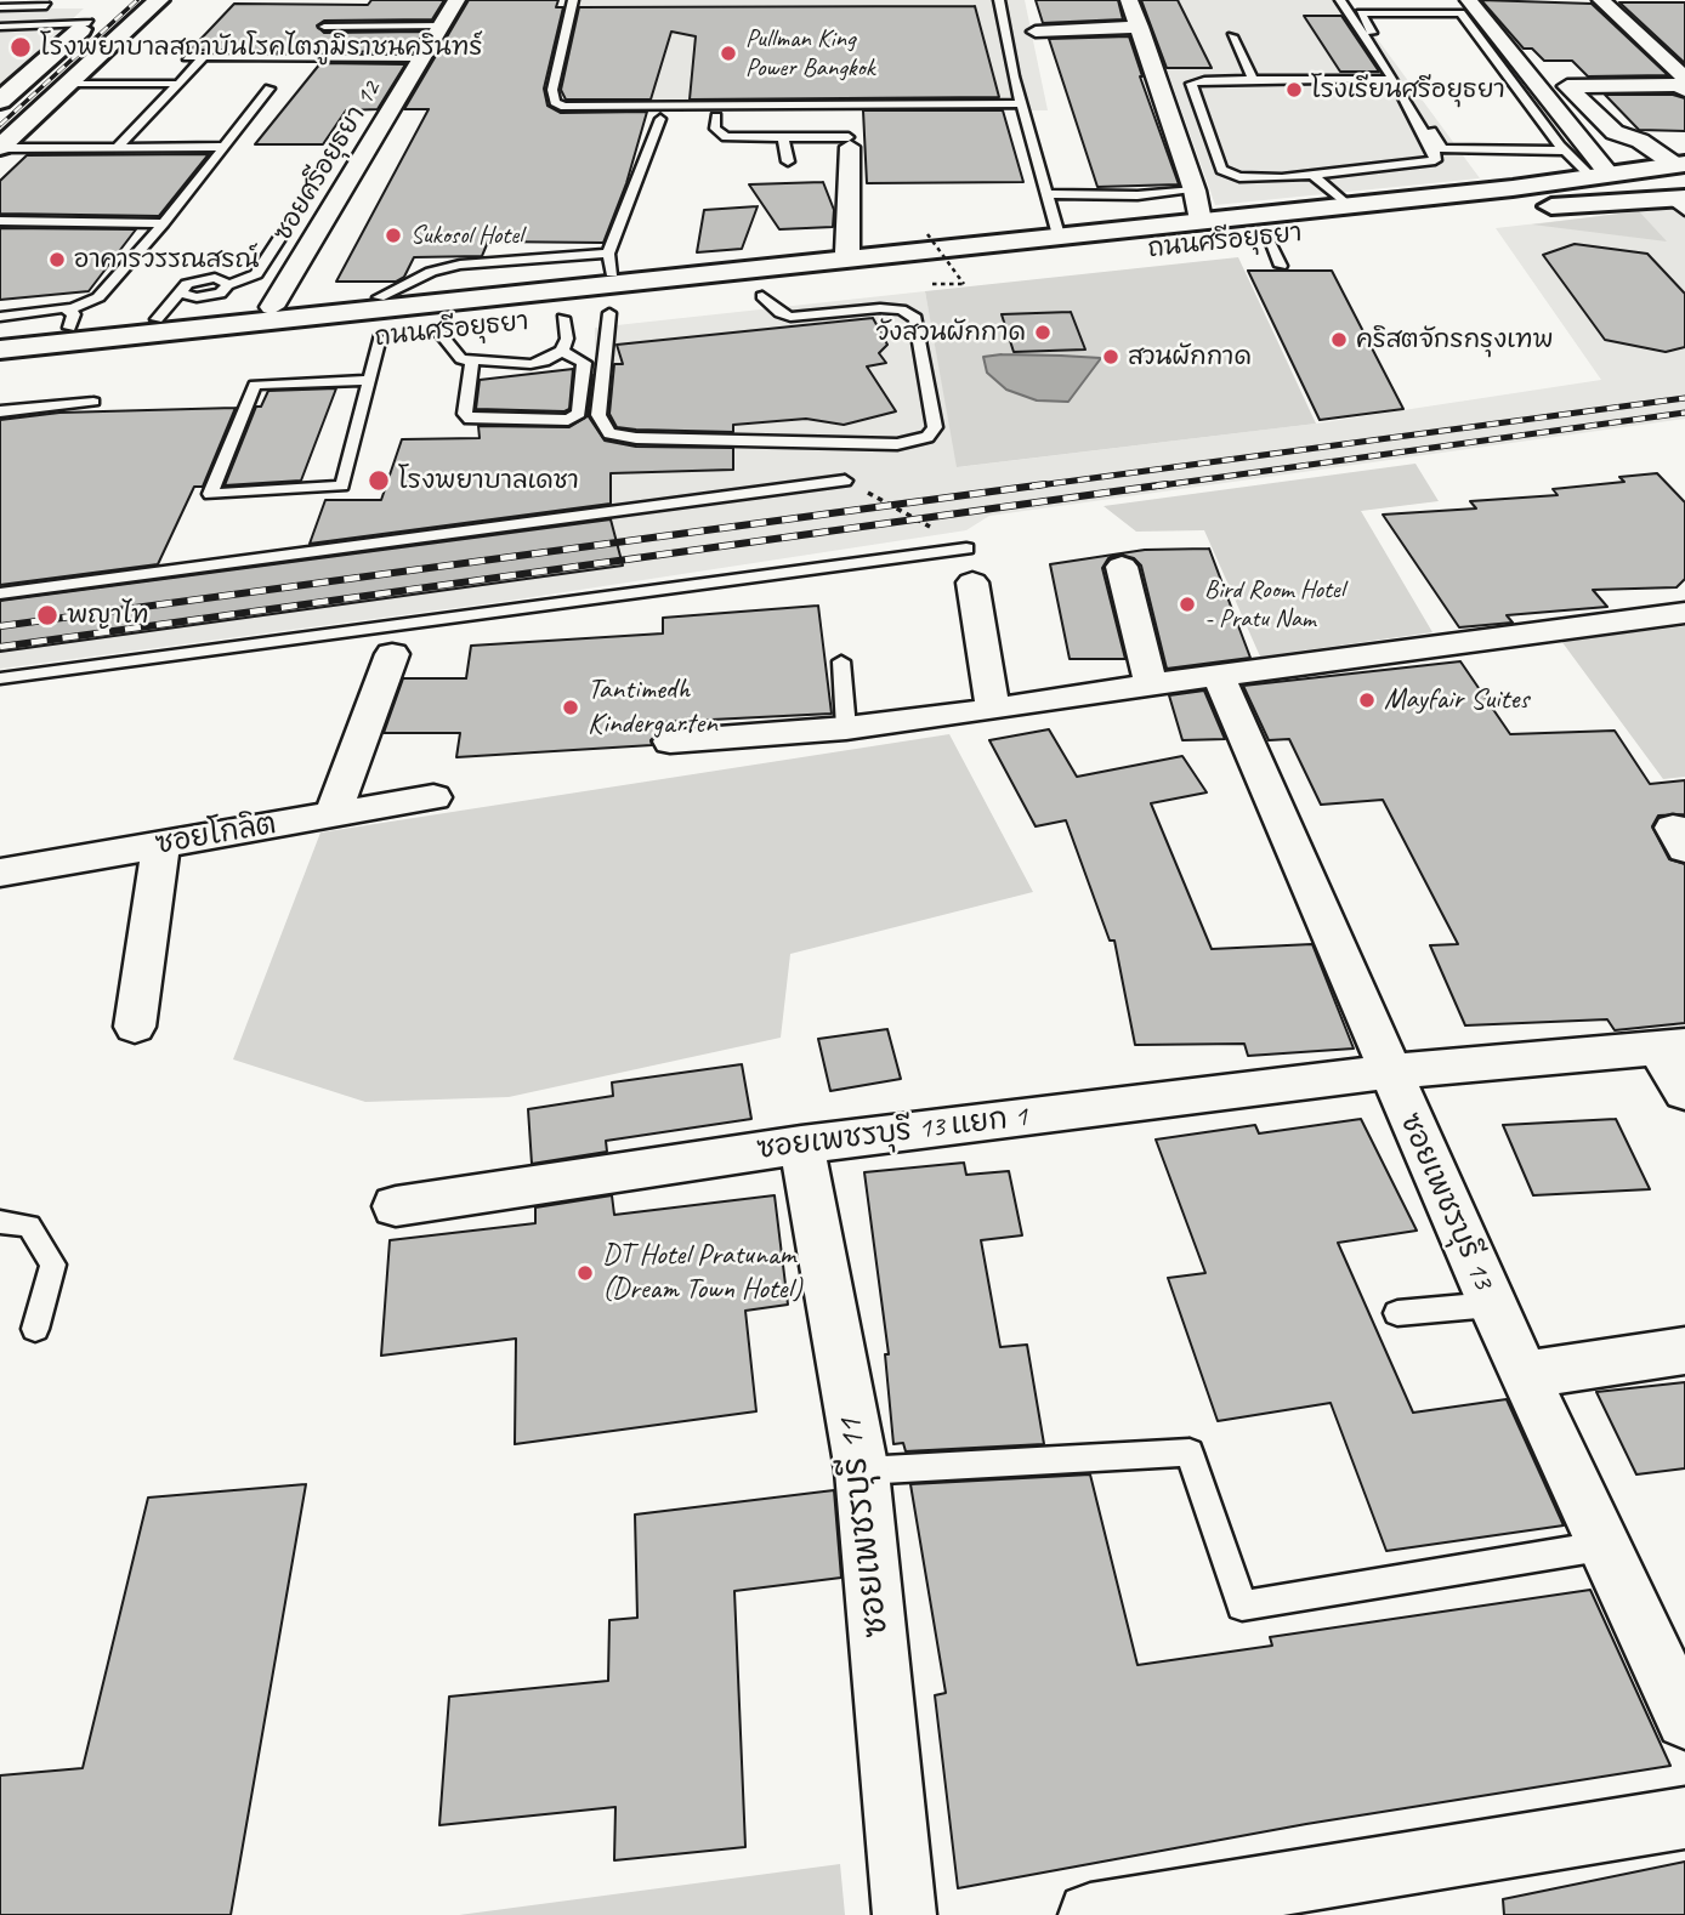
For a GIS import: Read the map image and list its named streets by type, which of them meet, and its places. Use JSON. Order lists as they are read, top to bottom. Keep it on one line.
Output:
{"streets":{"main road":["ถนนศรีอยุธยา"],"street":["ซอยศรีอยุธยา 12","ซอยโกลิต","ซอยเพชรบุรี 13 แยก 1","ซอยเพชรบุรี 13","ซอยเพชรบุรี 11"]},"crossings":[["ซอยศรีอยุธยา 12","ถนนศรีอยุธยา"],["ซอยเพชรบุรี 13 แยก 1","ซอยเพชรบุรี 13"],["ซอยเพชรบุรี 13 แยก 1","ซอยเพชรบุรี 11"]],"places":["โรงพยาบาลสถาบันโรคไตภูมิราชนครินทร์","Pullman King Power Bangkok","โรงเรียนศรีอยุธยา","Sukosol Hotel","อาคารวรรณสรณ์","วังสวนผักกาด","คริสตจักรกรุงเทพ","สวนผักกาด","โรงพยาบาลเดชา","Bird Room Hotel - Pratu Nam","พญาไท","Mayfair Suites","Tantimedh Kindergarten","DT Hotel Pratunam (Dream Town Hotel)"]}
